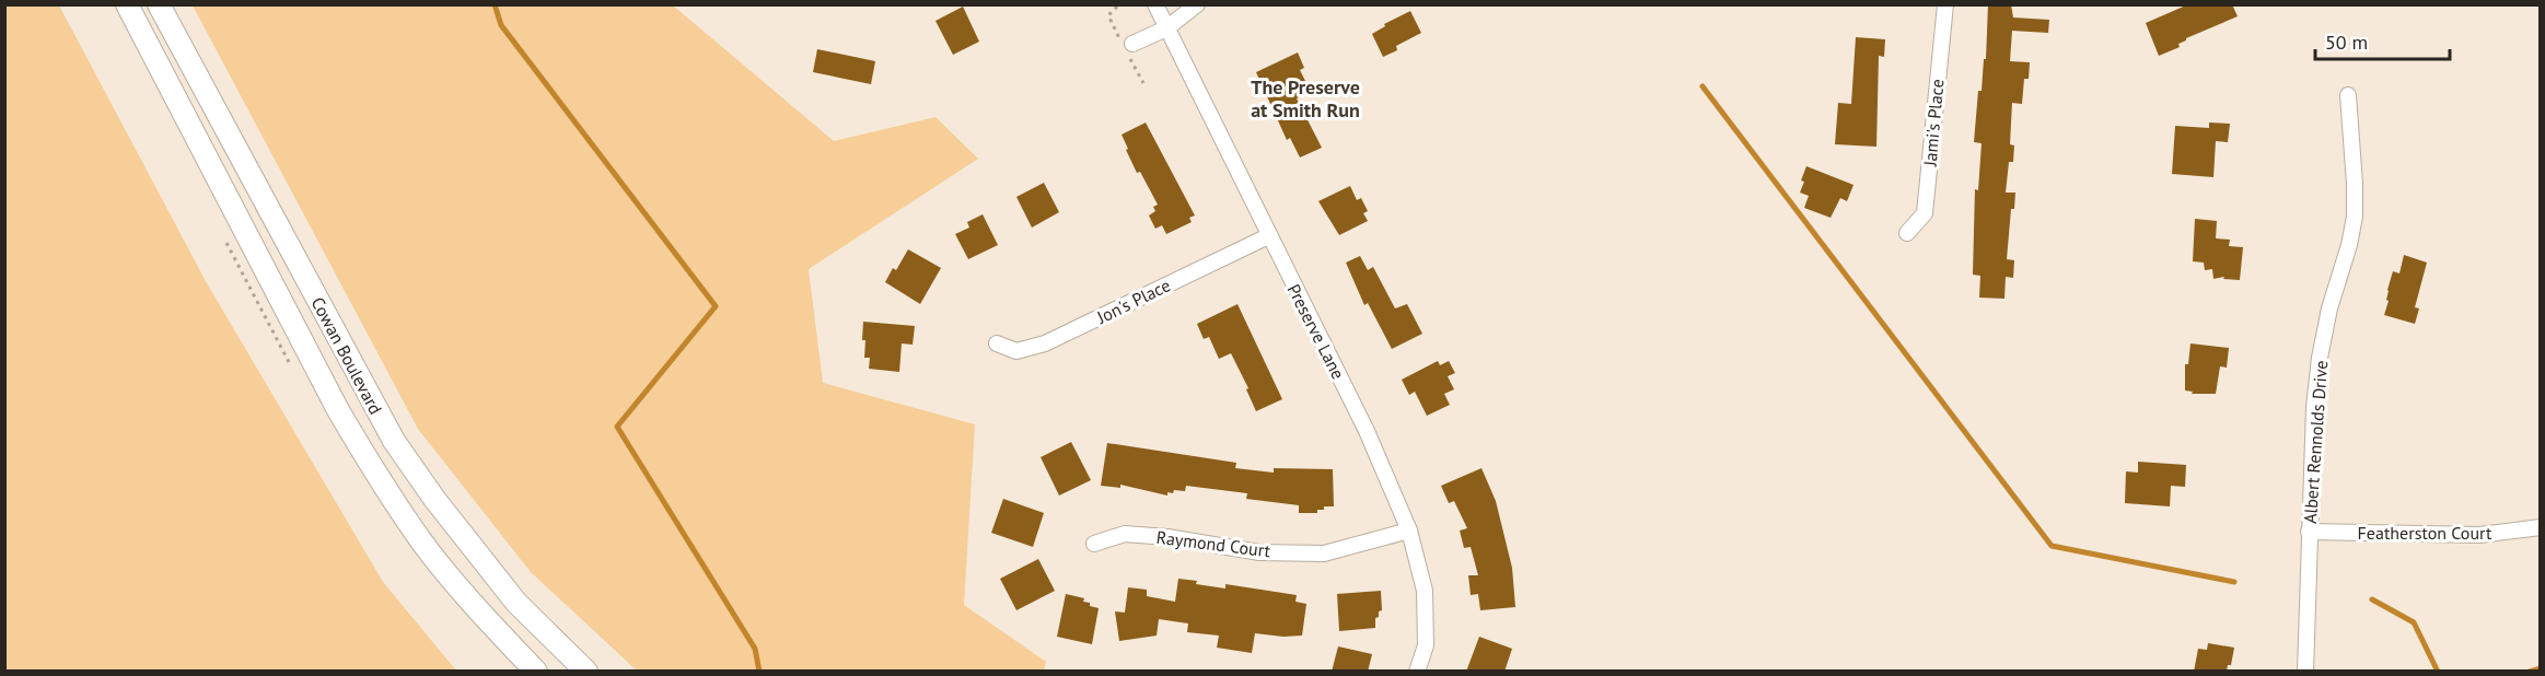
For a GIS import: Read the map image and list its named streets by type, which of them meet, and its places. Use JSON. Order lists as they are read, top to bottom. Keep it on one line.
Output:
{"streets":{"main road":["Cowan Boulevard"],"street":["Jami's Place","Jon's Place","Preserve Lane","Albert Rennolds Drive","Featherston Court","Raymond Court"]},"crossings":[["Jon's Place","Preserve Lane"],["Preserve Lane","Raymond Court"],["Albert Rennolds Drive","Featherston Court"]],"districts":["The Preserve at Smith Run"],"scale_bar":"50 m"}
